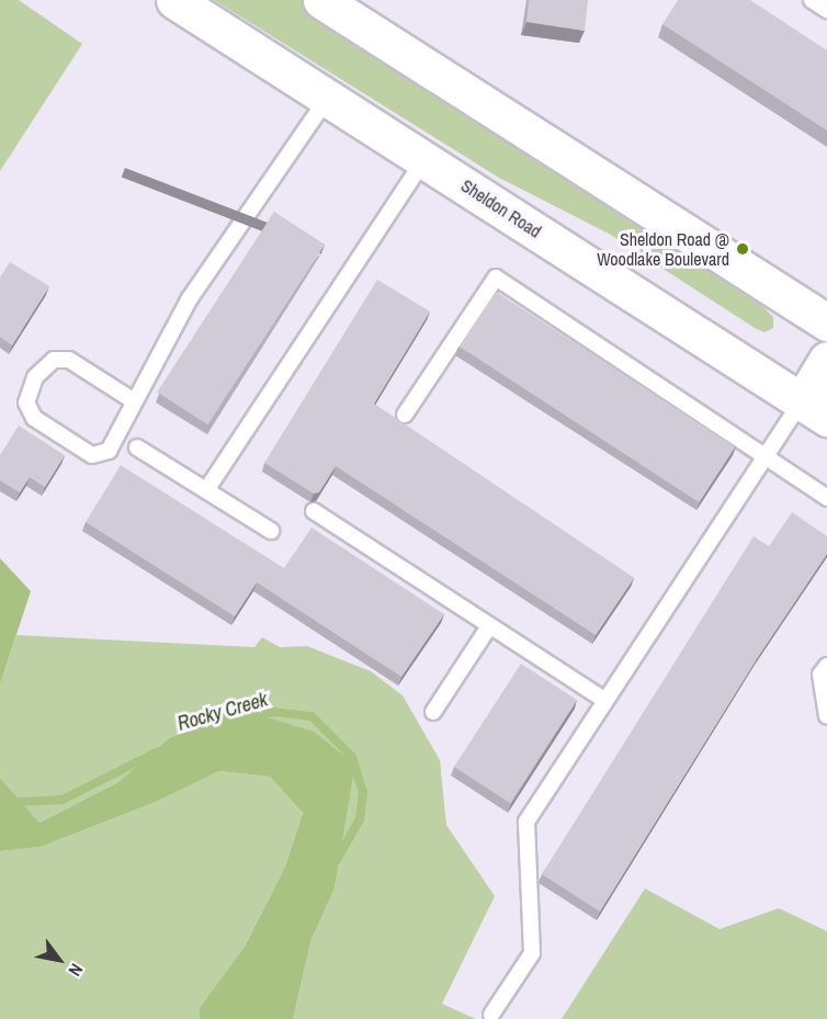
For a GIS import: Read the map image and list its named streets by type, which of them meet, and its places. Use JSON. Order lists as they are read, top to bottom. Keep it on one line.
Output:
{"streets":{"main road":["Sheldon Road"]},"water":["Rocky Creek"],"places":["Sheldon Road @ Woodlake Boulevard"],"north":"bottom right"}
